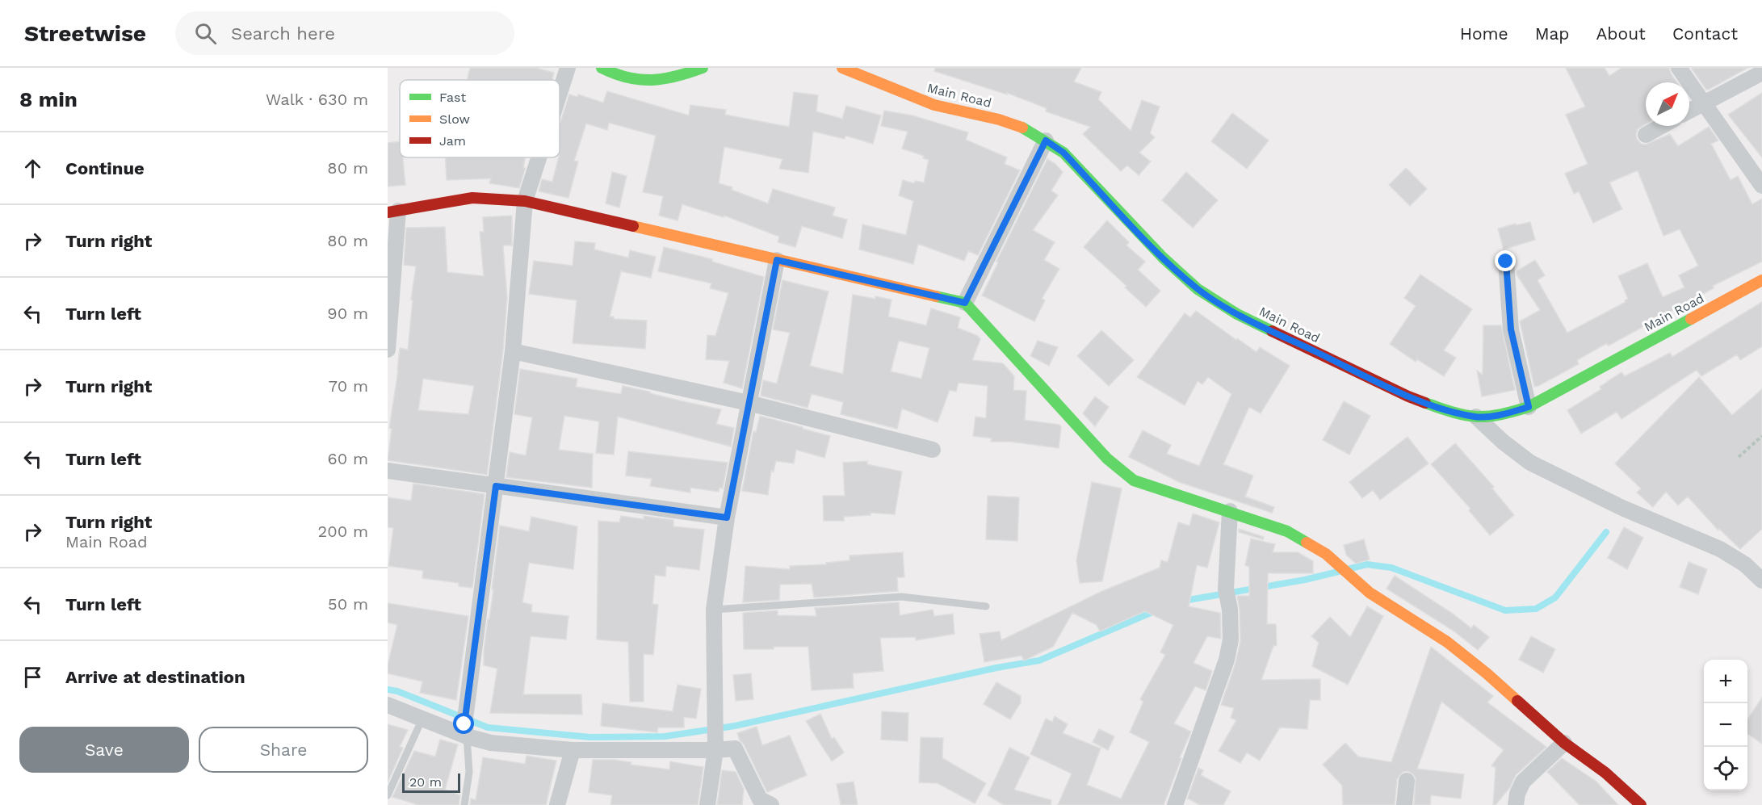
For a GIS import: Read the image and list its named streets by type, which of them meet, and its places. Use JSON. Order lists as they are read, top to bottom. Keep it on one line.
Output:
{"streets":{"street":["Main Road"]},"legend":["Fast","Slow","Jam"],"scale_bar":"20 m","north":"top right","page":{"header":"Streetwise","search":"Search here","nav":["Home","Map","About","Contact"],"heading":["8 min","Walk · 630 m"],"list":[["Continue","80 m"],["Turn right","80 m"],["Turn left","90 m"],["Turn right","70 m"],["Turn left","60 m"],["Turn right","Main Road","200 m"],["Turn left","50 m"],"Arrive at destination"],"map_buttons":["+","−"],"buttons":["Save","Share"],"scale":"20 m"}}
